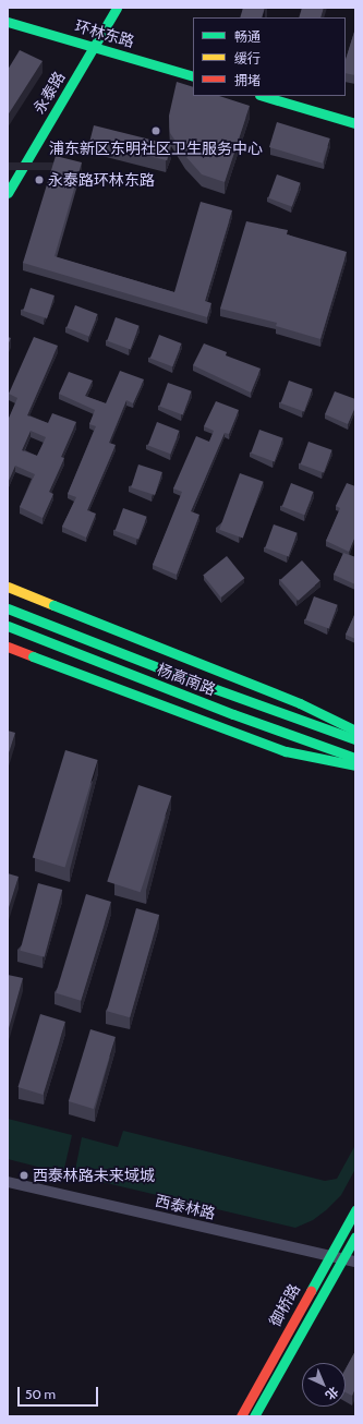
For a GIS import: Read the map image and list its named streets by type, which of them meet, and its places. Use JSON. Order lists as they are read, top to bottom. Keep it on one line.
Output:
{"streets":{"main road":["环林东路","永泰路","杨高南路","御桥路"],"street":["西泰林路"]},"crossings":[["环林东路","永泰路"],["西泰林路","御桥路"]],"places":["浦东新区东明社区卫生服务中心","永泰路环林东路","西泰林路未来域城"],"legend":["畅通","缓行","拥堵"],"scale_bar":"50 m","north":"bottom right"}
